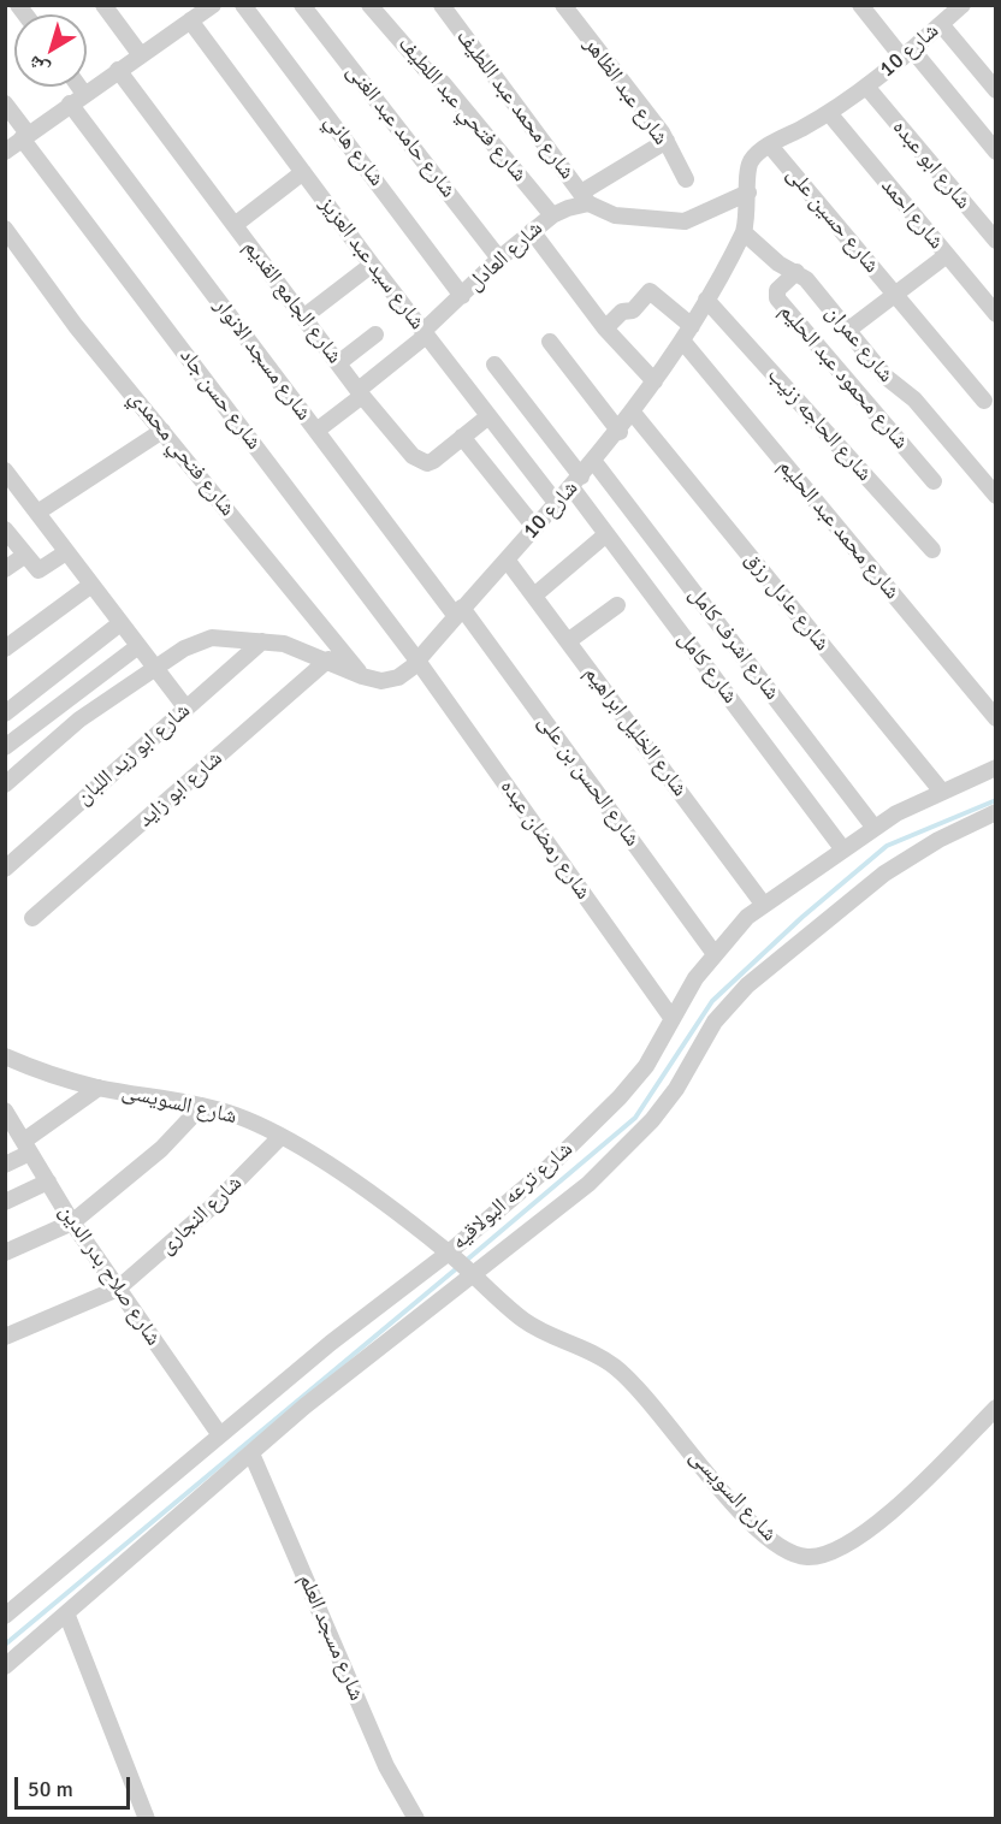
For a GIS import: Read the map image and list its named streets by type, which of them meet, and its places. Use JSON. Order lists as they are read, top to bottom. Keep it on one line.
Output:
{"streets":{"street":["شارع 10","شارع عبد الظاهر","شارع محمد عبد اللطيف","شارع فتحي عبد اللطيف","شارع حامد عبد الغنى","شارع هاني","شارع ابو عبده","شارع احمد","شارع حسين على","شارع العادل","شارع سيد عبد العزيز","شارع الجامع القديم","شارع عمران","شارع مسجد الانوار","شارع محمود عبد الحليم","شارع حسن جاد","شارع الحاجه زنيب","شارع فتحي محمدي","شارع محمد عبد الحليم","شارع عادل رزق","شارع اشرف كامل","شارع كامل","شارع الخليل ابراهيم","شارع ابو زيد اللبان","شارع الحسن بن على","شارع ابو زايد","شارع رمضان عبده","شارع السويسى","شارع ترعه البولاقيه","شارع النجارى","شارع صلاح بدر الدين","شارع مسجد العلم"]},"crossings":[["شارع 10","شارع ابو عبده"],["شارع 10","شارع احمد"],["شارع 10","شارع حسين على"],["شارع 10","شارع سيد عبد العزيز"],["شارع 10","شارع عمران"],["شارع 10","شارع مسجد الانوار"],["شارع 10","شارع حسن جاد"],["شارع 10","شارع الحاجه زنيب"],["شارع 10","شارع فتحي محمدي"],["شارع 10","شارع محمد عبد الحليم"],["شارع 10","شارع عادل رزق"],["شارع 10","شارع اشرف كامل"],["شارع 10","شارع كامل"],["شارع 10","شارع الخليل ابراهيم"],["شارع 10","شارع ابو زيد اللبان"],["شارع 10","شارع الحسن بن على"],["شارع 10","شارع ابو زايد"],["شارع 10","شارع رمضان عبده"],["شارع عبد الظاهر","شارع العادل"],["شارع محمد عبد اللطيف","شارع العادل"],["شارع فتحي عبد اللطيف","شارع العادل"],["شارع حامد عبد الغنى","شارع العادل"],["شارع هاني","شارع العادل"],["شارع العادل","شارع سيد عبد العزيز"],["شارع العادل","شارع الجامع القديم"],["شارع العادل","شارع مسجد الانوار"],["شارع سيد عبد العزيز","شارع الجامع القديم"],["شارع عمران","شارع محمود عبد الحليم"],["شارع مسجد الانوار","شارع الحسن بن على"],["شارع حسن جاد","شارع رمضان عبده"],["شارع عادل رزق","شارع ترعه البولاقيه"],["شارع اشرف كامل","شارع ترعه البولاقيه"],["شارع كامل","شارع ترعه البولاقيه"],["شارع الخليل ابراهيم","شارع ترعه البولاقيه"],["شارع الحسن بن على","شارع ترعه البولاقيه"],["شارع رمضان عبده","شارع ترعه البولاقيه"],["شارع السويسى","شارع ترعه البولاقيه"],["شارع السويسى","شارع النجارى"],["شارع ترعه البولاقيه","شارع صلاح بدر الدين"],["شارع ترعه البولاقيه","شارع مسجد العلم"],["شارع النجارى","شارع صلاح بدر الدين"]],"scale_bar":"50 m","north":"bottom left"}
